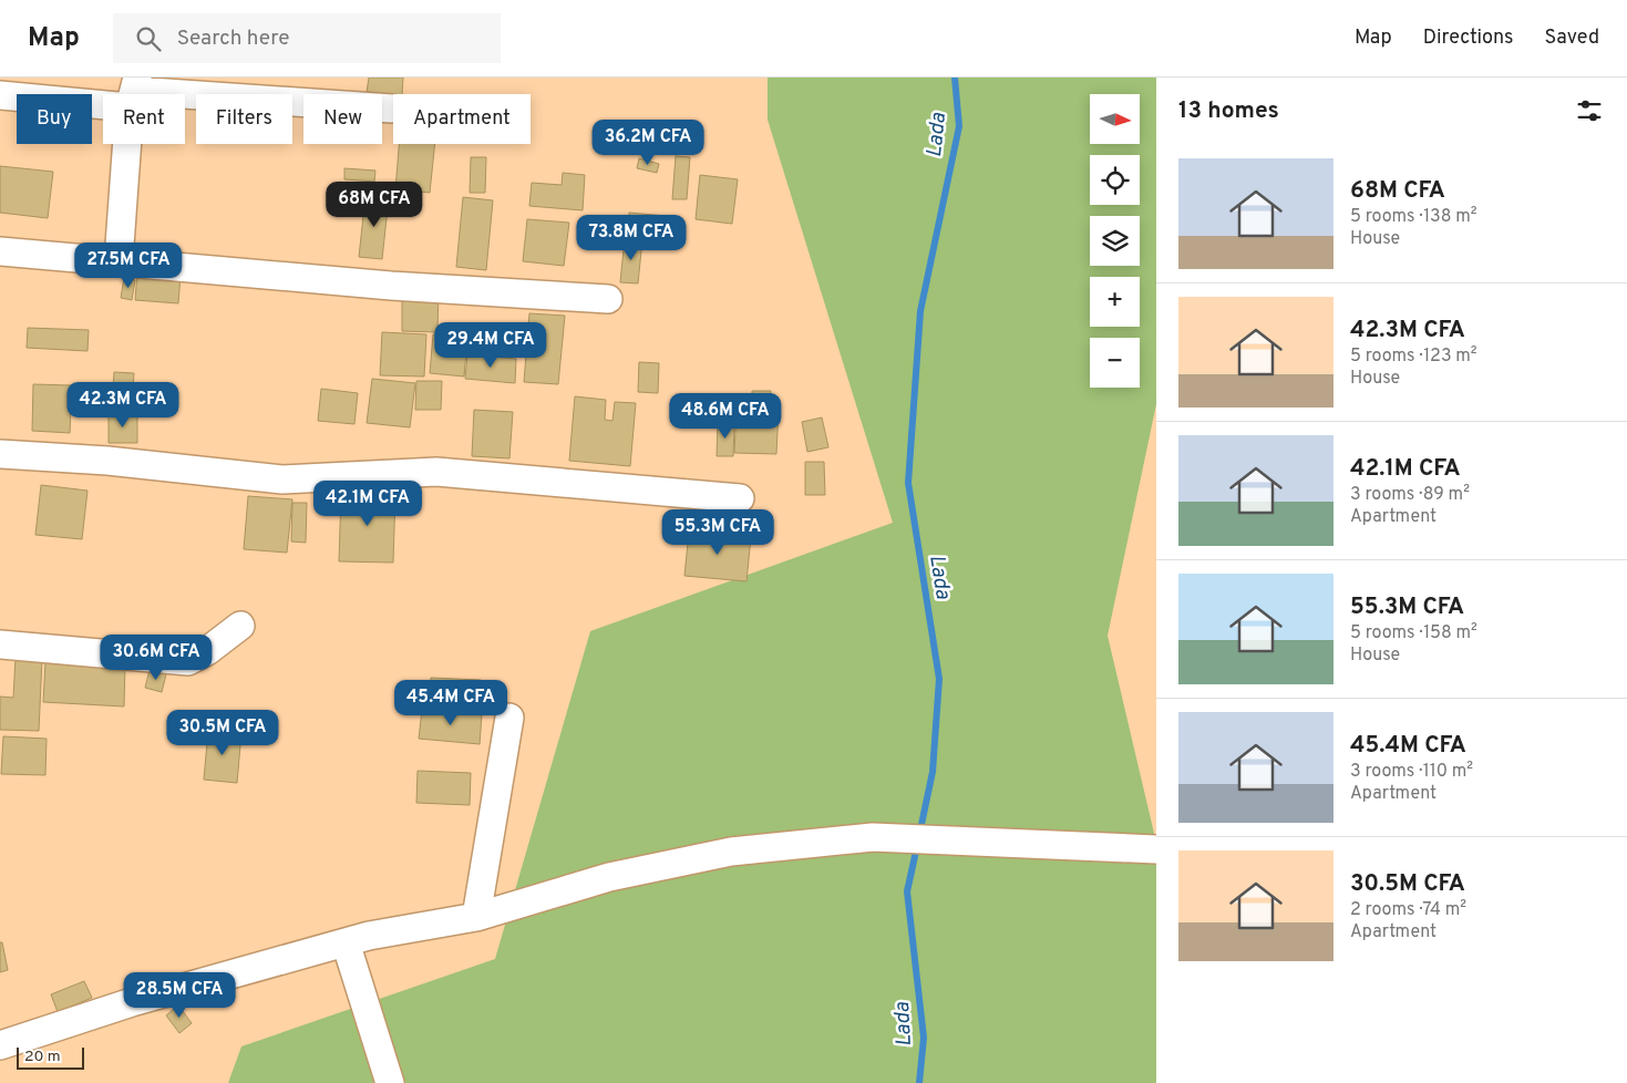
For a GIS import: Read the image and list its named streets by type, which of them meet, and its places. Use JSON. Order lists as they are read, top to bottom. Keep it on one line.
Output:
{"water":["Lada"],"scale_bar":"20 m","north":"right","page":{"header":"Map","search":"Search here","nav":["Map","Directions","Saved"],"heading":"13 homes","map_buttons":["+","−"],"chip":["Buy","Rent","Filters","New","Apartment"],"price":["36.2M CFA","68M CFA","73.8M CFA","27.5M CFA","29.4M CFA","42.3M CFA","48.6M CFA","42.1M CFA","55.3M CFA","30.6M CFA","45.4M CFA","30.5M CFA","28.5M CFA"],"list":[{"name":"68M CFA","note":"5 rooms · 138 m² · House"},{"name":"42.3M CFA","note":"5 rooms · 123 m² · House"},{"name":"42.1M CFA","note":"3 rooms · 89 m² · Apartment"},{"name":"55.3M CFA","note":"5 rooms · 158 m² · House"},{"name":"45.4M CFA","note":"3 rooms · 110 m² · Apartment"},{"name":"30.5M CFA","note":"2 rooms · 74 m² · Apartment"}],"scale":"20 m"}}
